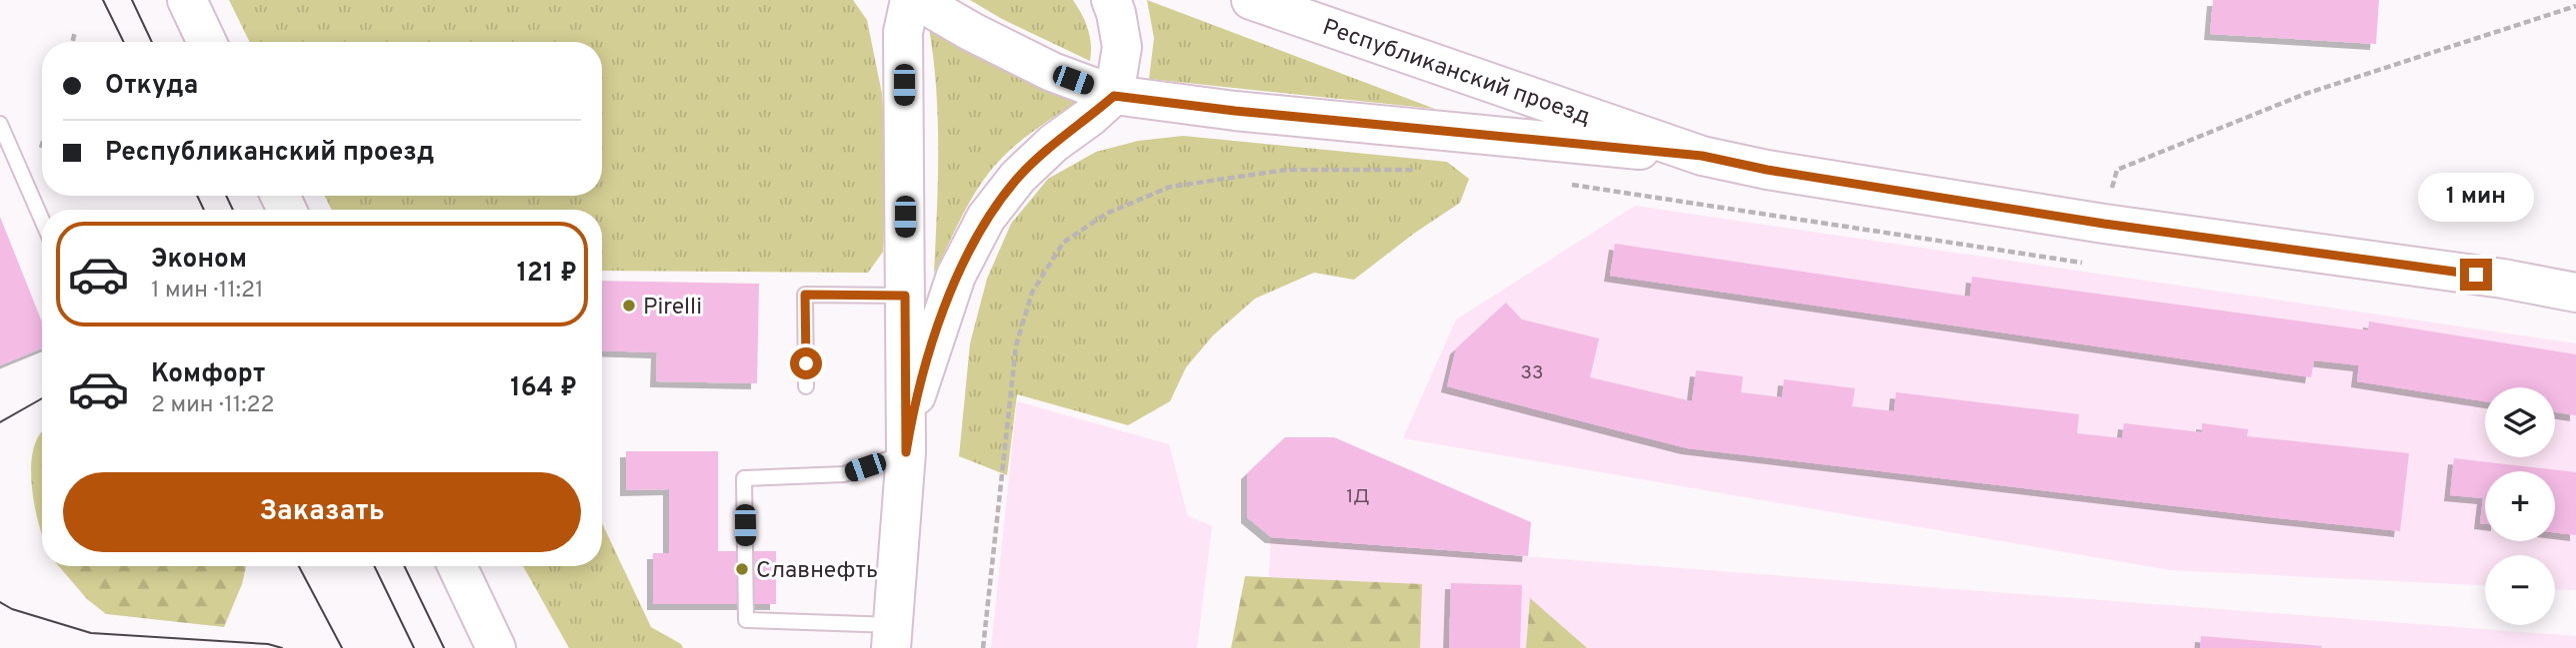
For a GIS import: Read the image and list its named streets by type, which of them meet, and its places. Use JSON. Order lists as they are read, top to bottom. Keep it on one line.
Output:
{"streets":{"main road":["Республиканский проезд"]},"places":["Pirelli","Славнефть"],"house_numbers":["33","1Д"],"page":{"banner":["Откуда","Республиканский проезд"],"bubble":"1 мин","list":[{"name":"Эконом","note":"1 мин · 11:21","value":"121 ₽"},{"name":"Комфорт","note":"2 мин · 11:22","value":"164 ₽"}],"map_buttons":["+","−"],"buttons":"Заказать"}}
